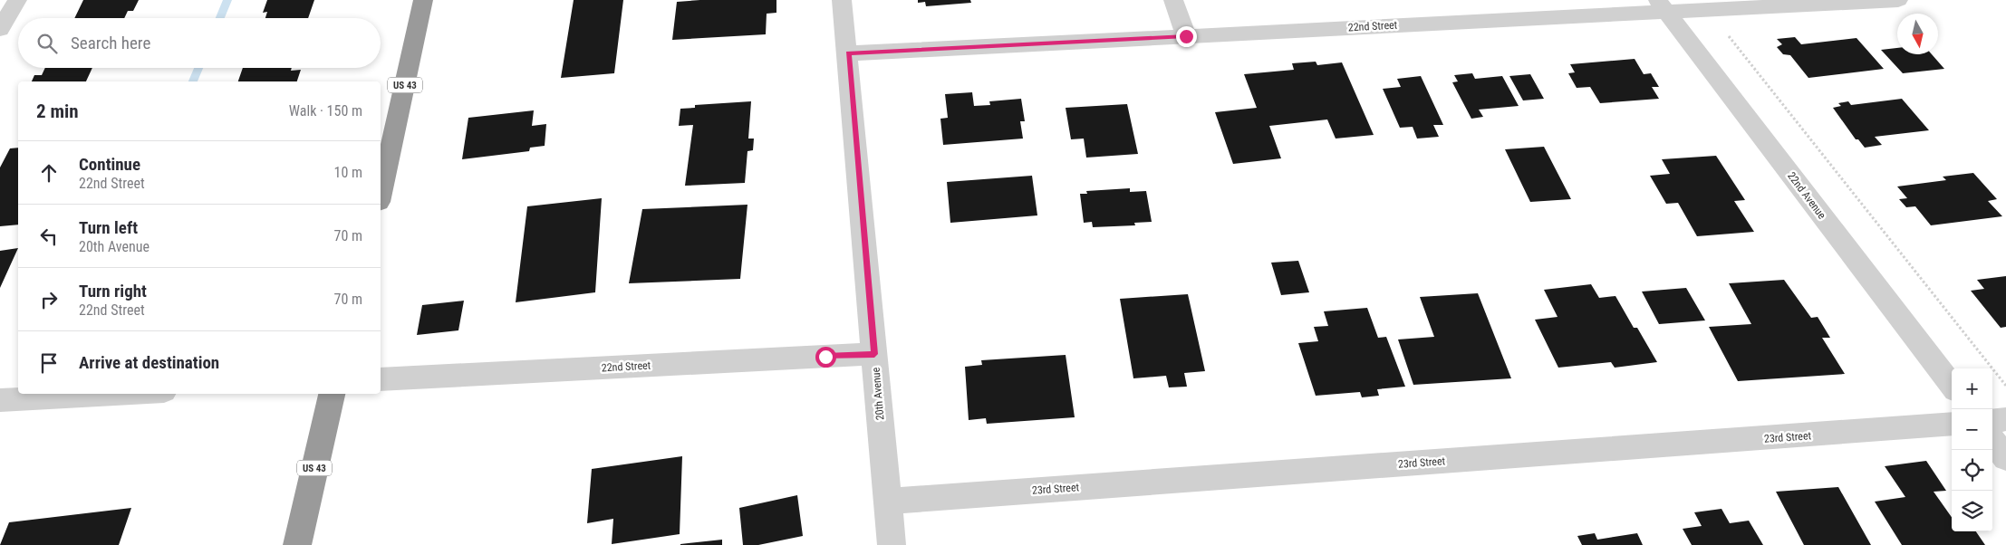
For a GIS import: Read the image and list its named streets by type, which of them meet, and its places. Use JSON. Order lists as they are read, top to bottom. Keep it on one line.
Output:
{"streets":{"highway":["US 43"],"street":["22nd Street","22nd Avenue","20th Avenue","23rd Street"]},"crossings":[["22nd Street","22nd Avenue"],["22nd Street","20th Avenue"],["20th Avenue","23rd Street"]],"north":"bottom","page":{"search":"Search here","heading":["2 min","Walk · 150 m"],"list":[["Continue","22nd Street","10 m"],["Turn left","20th Avenue","70 m"],["Turn right","22nd Street","70 m"],"Arrive at destination"],"map_buttons":["+","−"]}}
